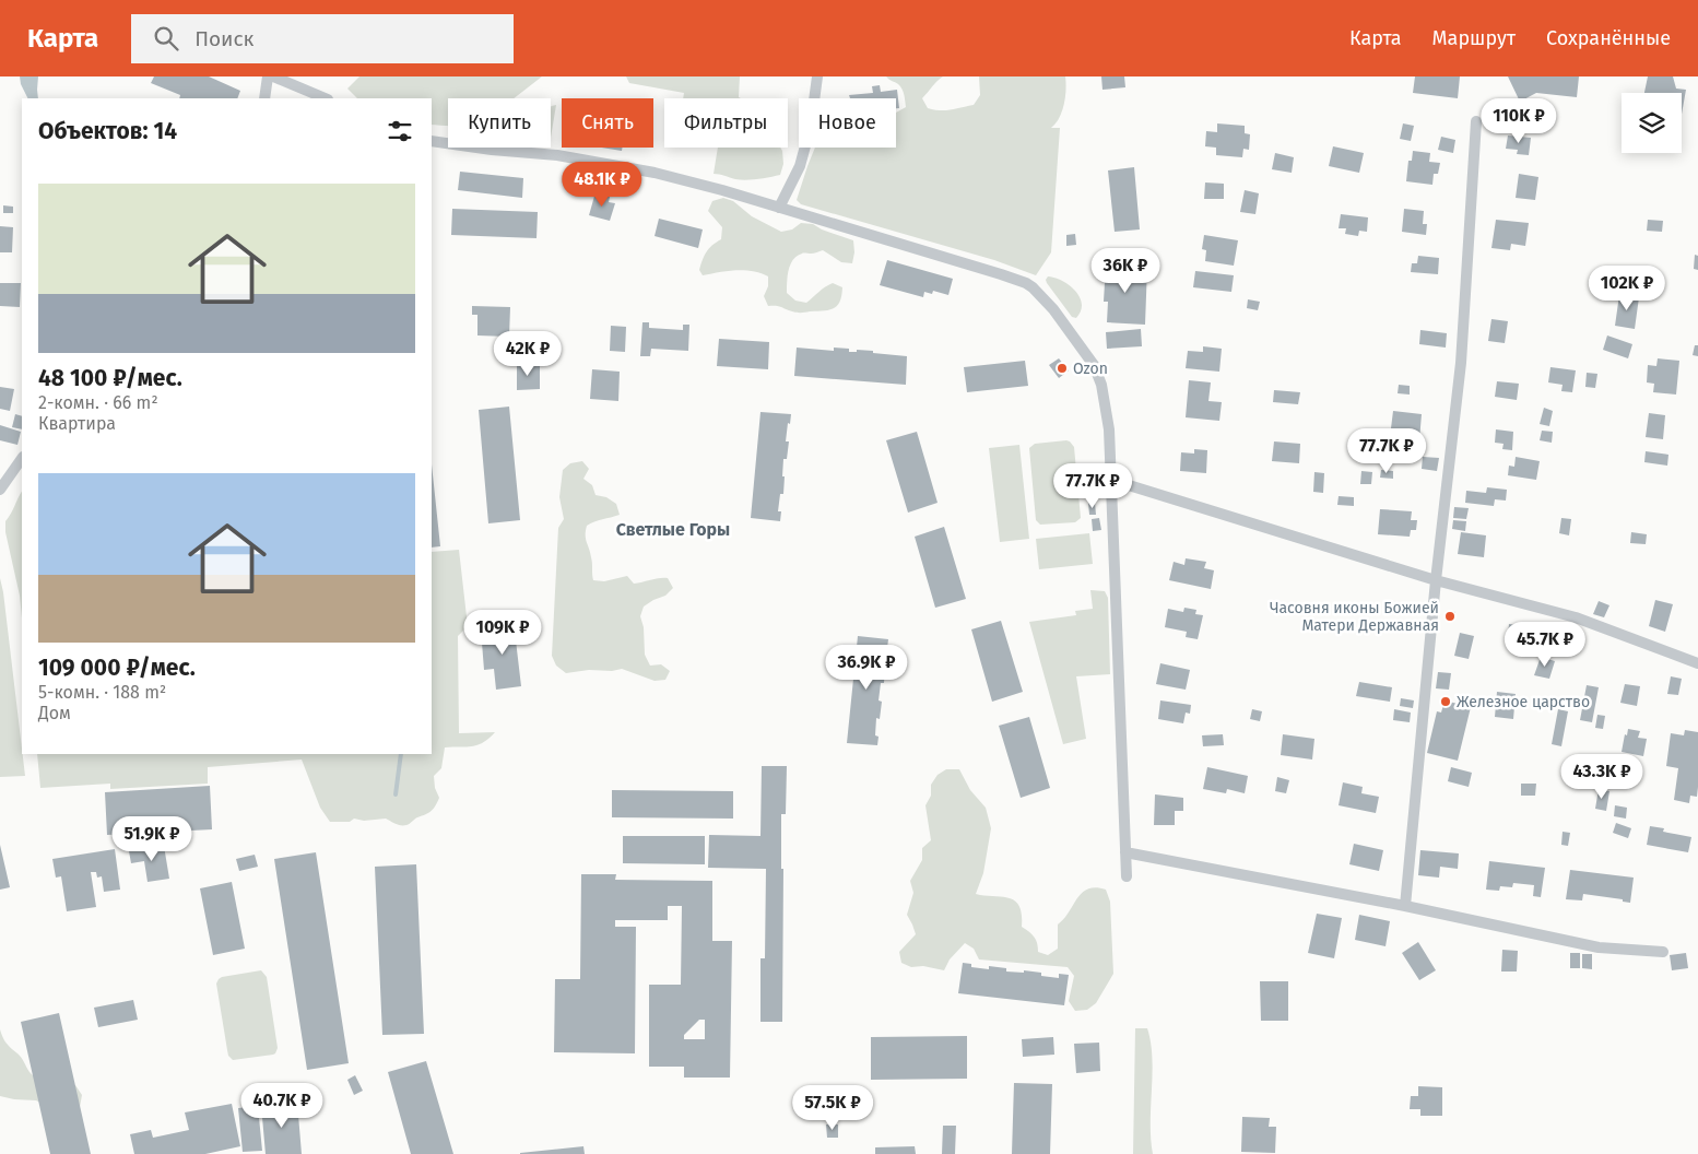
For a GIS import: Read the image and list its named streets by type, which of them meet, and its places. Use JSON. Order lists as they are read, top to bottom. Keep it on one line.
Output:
{"districts":["Светлые Горы"],"places":["Ozon","Часовня иконы Божией Матери Державная","Железное царство"],"page":{"header":"Карта","search":"Поиск","nav":["Карта","Маршрут","Сохранённые"],"price":["110K ₽","48.1K ₽","36K ₽","102K ₽","42K ₽","77.7K ₽","77.7K ₽","109K ₽","45.7K ₽","36.9K ₽","43.3K ₽","51.9K ₽","40.7K ₽","57.5K ₽"],"chip":["Купить","Снять","Фильтры","Новое"],"heading":"Объектов: 14","list":[{"name":"48 100 ₽/мес.","note":"2-комн. · 66 m² · Квартира"},{"name":"109 000 ₽/мес.","note":"5-комн. · 188 m² · Дом"}]}}
